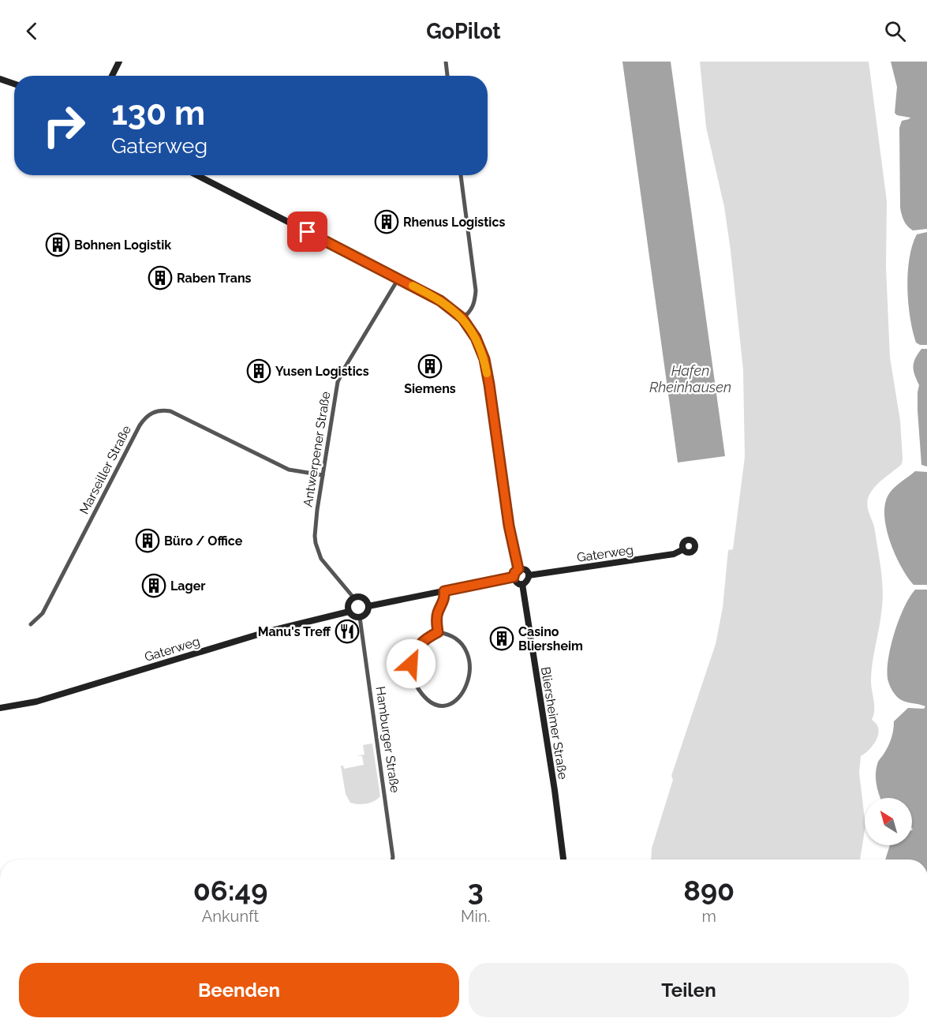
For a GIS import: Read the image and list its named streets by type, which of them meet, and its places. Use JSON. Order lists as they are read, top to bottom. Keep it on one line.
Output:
{"streets":{"main road":["Gaterweg","Bliersheimer Straße"],"street":["Antwerpener Straße","Marseiller Straße","Hamburger Straße"]},"crossings":[["Antwerpener Straße","Marseiller Straße"],["Antwerpener Straße","Gaterweg"],["Antwerpener Straße","Hamburger Straße"],["Gaterweg","Bliersheimer Straße"],["Gaterweg","Hamburger Straße"]],"water":["Hafen Rheinhausen"],"places":{"building":["Rhenus Logistics","Bohnen Logistik","Raben Trans","Siemens","Yusen Logistics","Büro / Office","Lager","Casino Bliersheim"],"restaurant":["Manu's Treff"]},"north":"top left","page":{"header":"GoPilot","turn":["130 m","Gaterweg"],"eta":["06:49","Ankunft","3","Min.","890","m"],"buttons":["Beenden","Teilen"]}}
